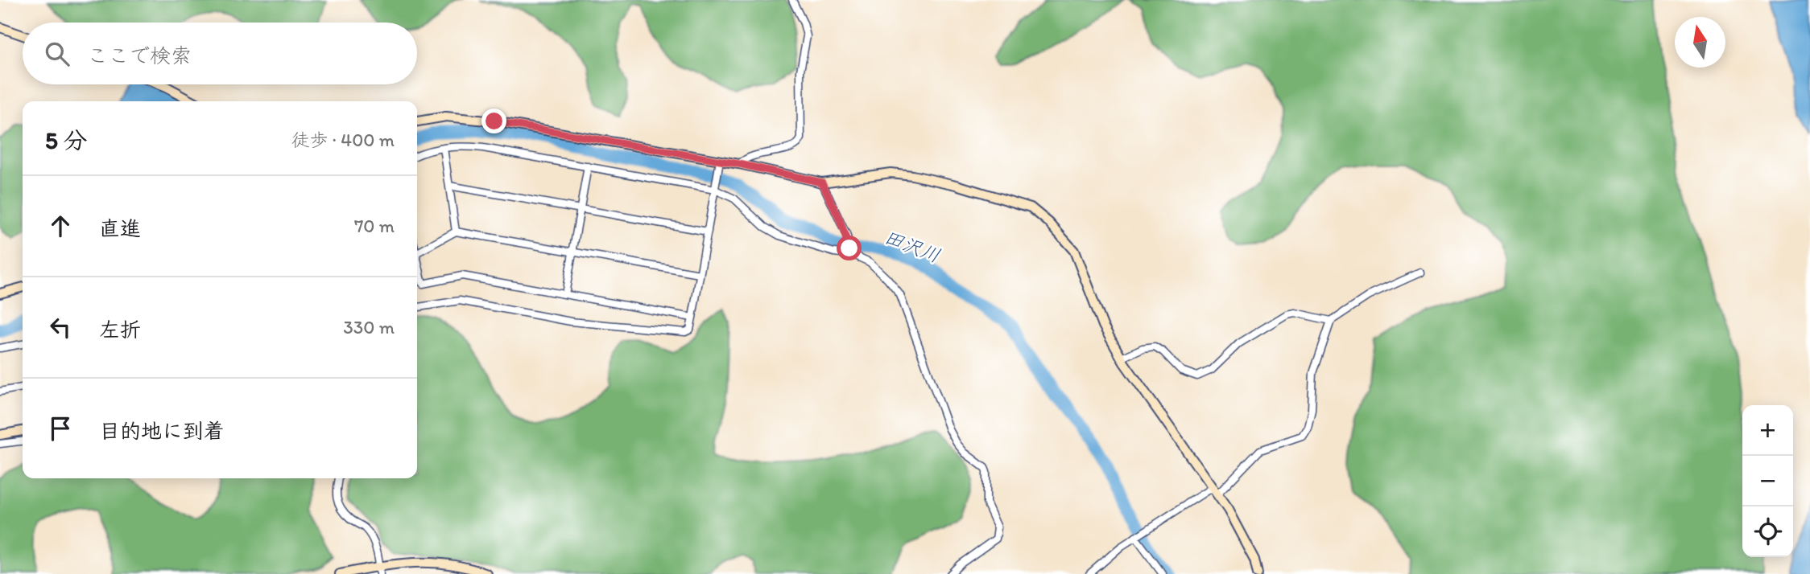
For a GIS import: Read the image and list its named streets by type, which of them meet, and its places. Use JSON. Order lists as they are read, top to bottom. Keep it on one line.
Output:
{"water":["田沢川"],"north":"top","page":{"search":"ここで検索","heading":["5 分","徒歩 · 400 m"],"list":[["直進","70 m"],["左折","330 m"],"目的地に到着"],"map_buttons":["+","−"]}}
